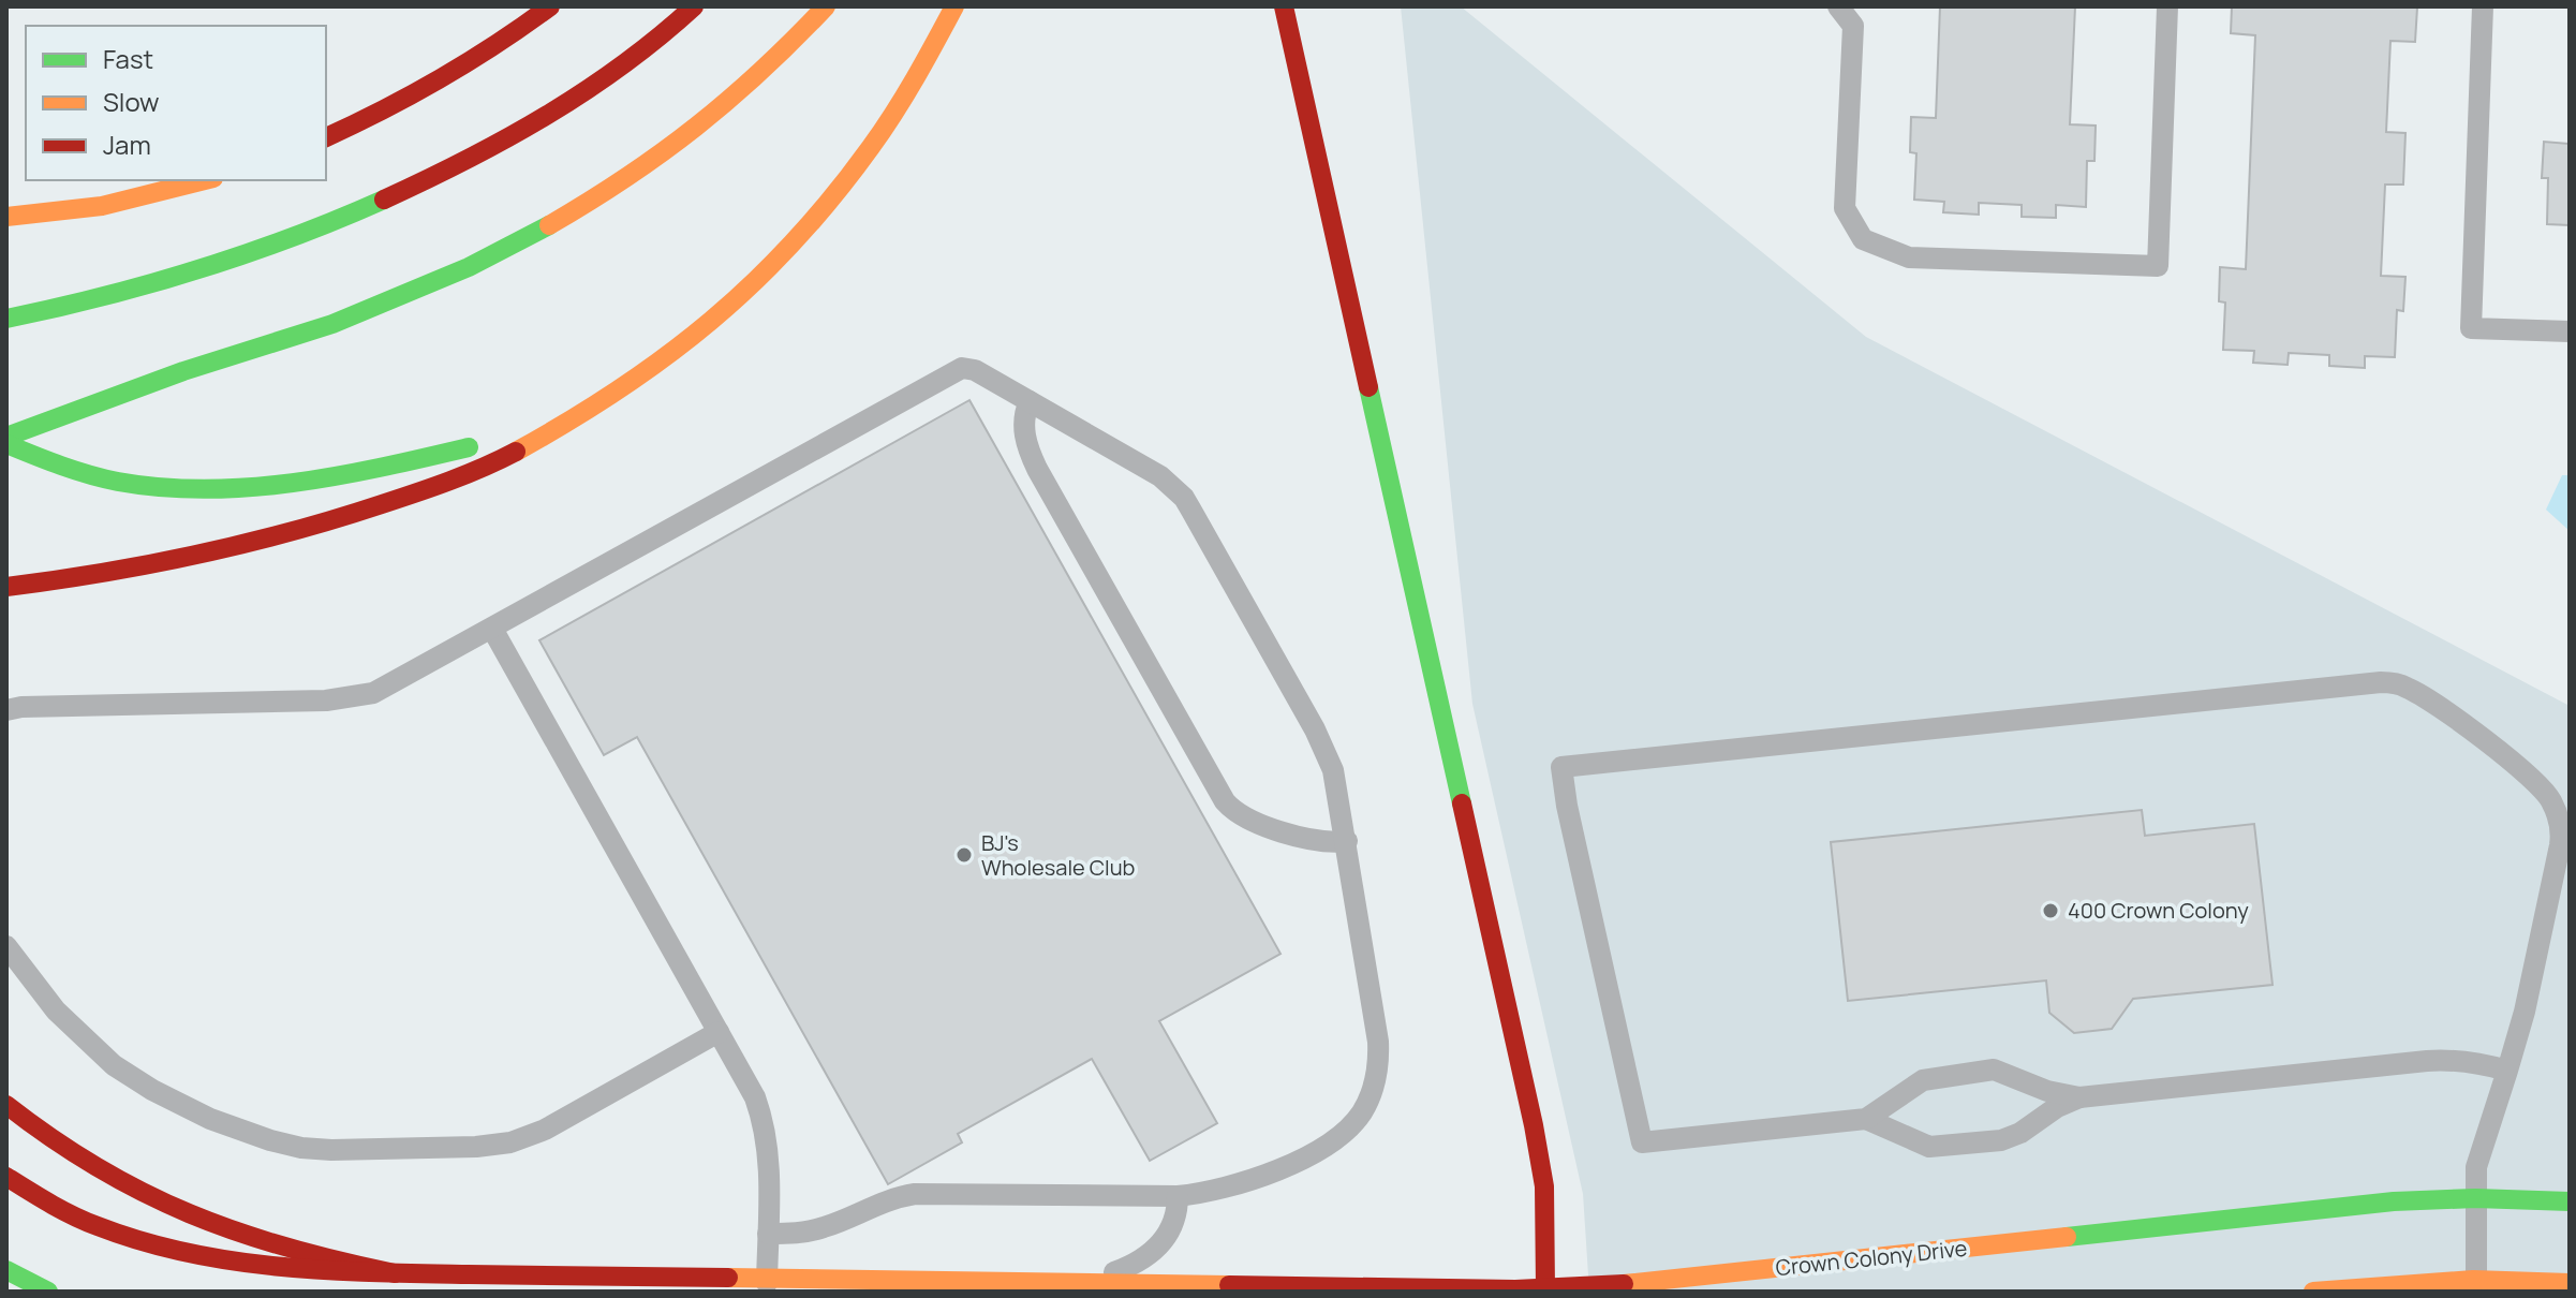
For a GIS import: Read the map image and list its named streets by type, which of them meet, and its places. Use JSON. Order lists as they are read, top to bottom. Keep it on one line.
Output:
{"streets":{"main road":["Crown Colony Drive"]},"places":["BJ's Wholesale Club","400 Crown Colony"],"legend":["Fast","Slow","Jam"]}
